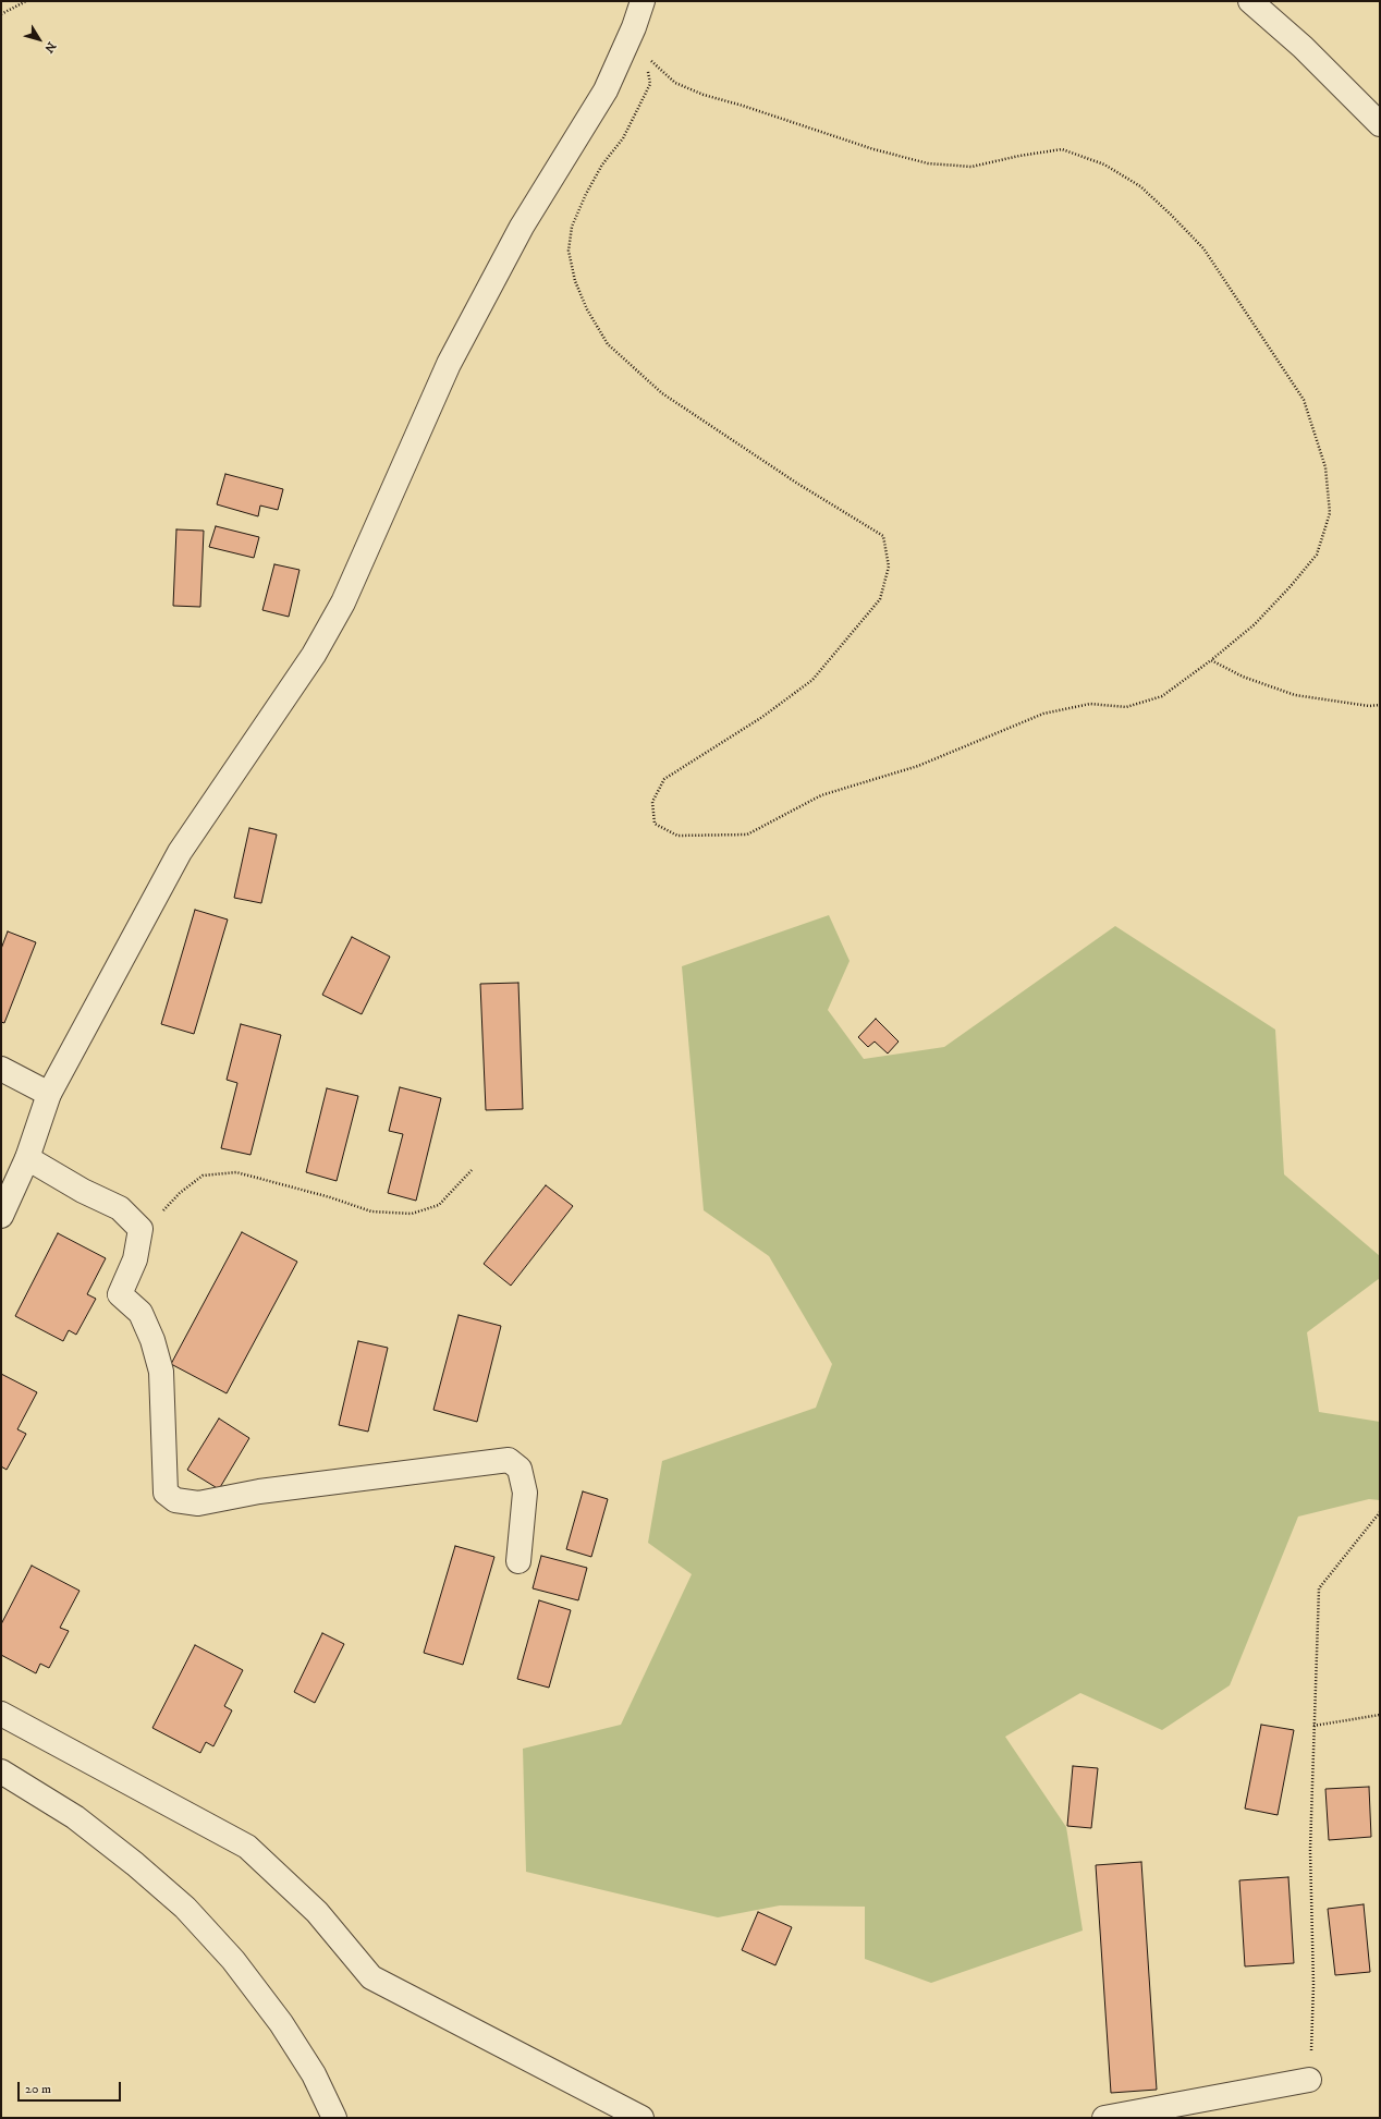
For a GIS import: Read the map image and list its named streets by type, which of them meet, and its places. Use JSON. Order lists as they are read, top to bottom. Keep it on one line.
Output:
{"scale_bar":"20 m","north":"bottom right"}
